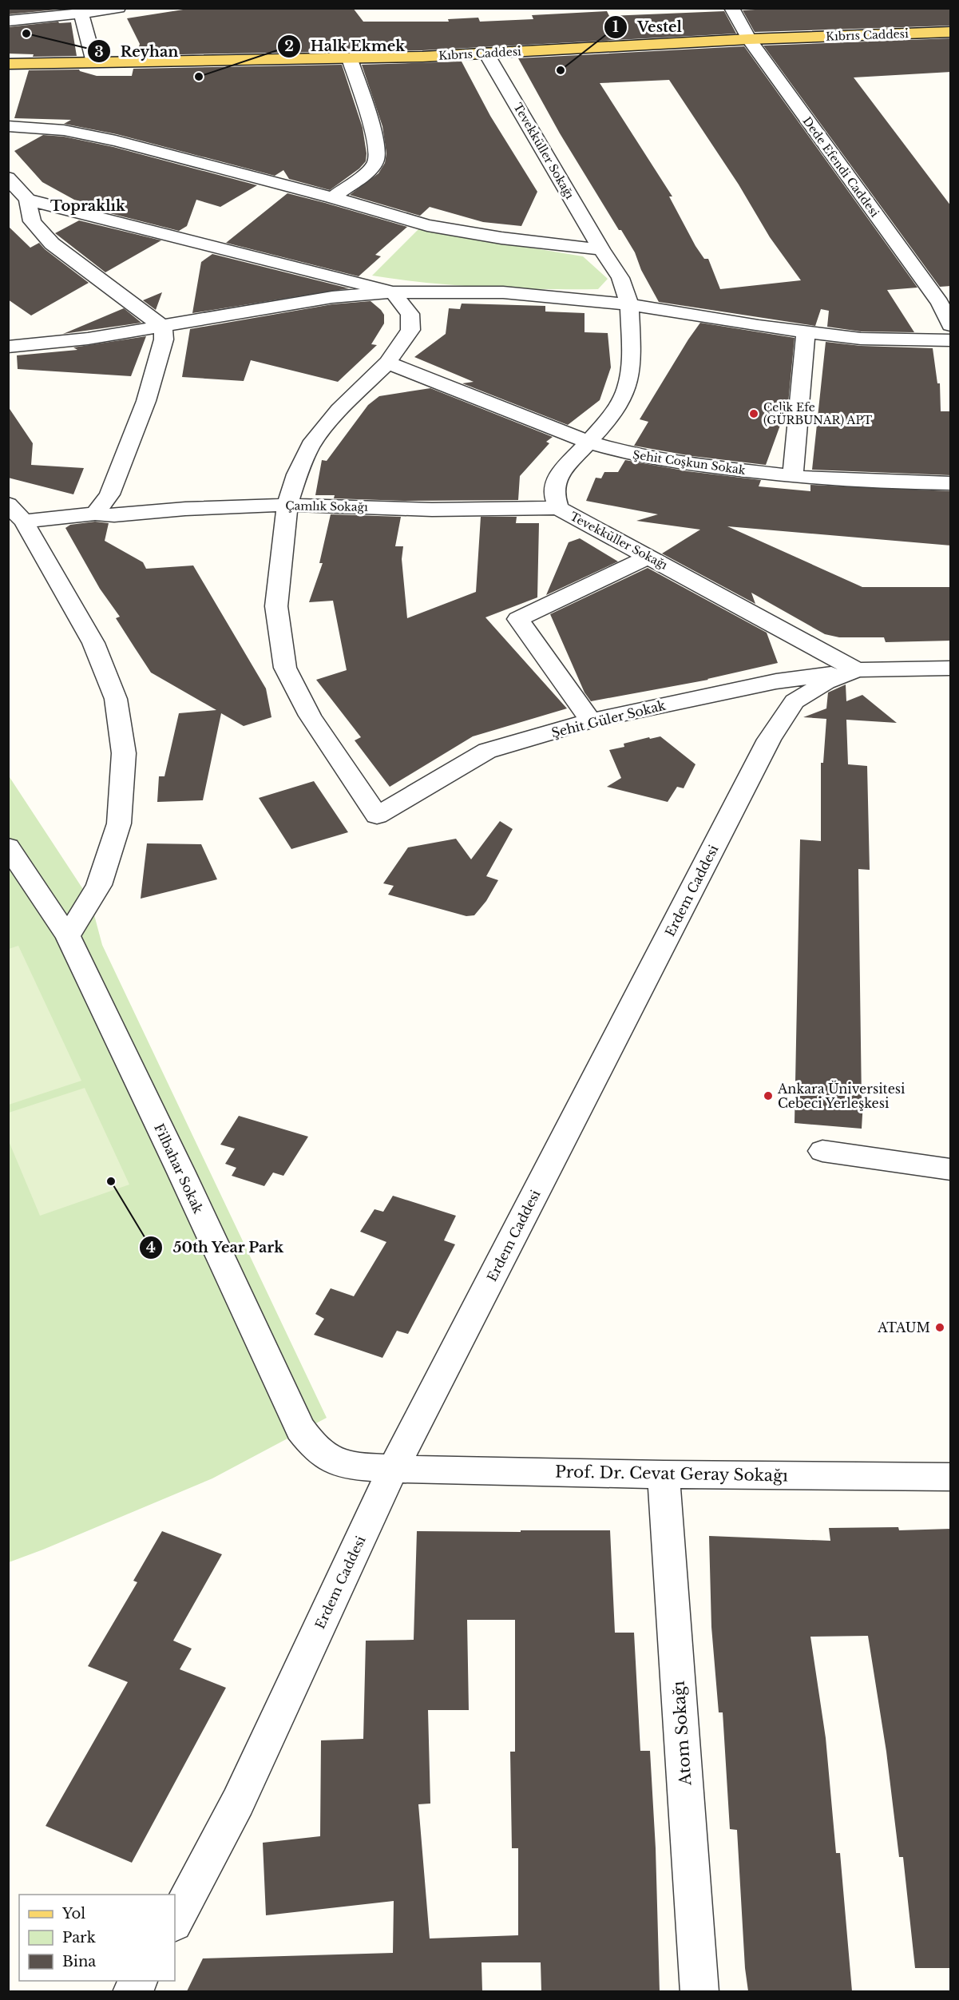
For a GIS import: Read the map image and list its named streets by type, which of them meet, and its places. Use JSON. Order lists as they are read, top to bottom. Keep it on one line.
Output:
{"streets":{"main road":["Kıbrıs Caddesi"],"street":["Tevekküller Sokağı","Dede Efendi Caddesi","Şehit Coşkun Sokak","Çamlık Sokağı","Şehit Güler Sokak","Erdem Caddesi","Filbahar Sokak","Prof. Dr. Cevat Geray Sokağı","Atom Sokağı"]},"crossings":[["Kıbrıs Caddesi","Tevekküller Sokağı"],["Kıbrıs Caddesi","Dede Efendi Caddesi"],["Tevekküller Sokağı","Şehit Coşkun Sokak"],["Tevekküller Sokağı","Çamlık Sokağı"],["Tevekküller Sokağı","Şehit Güler Sokak"],["Tevekküller Sokağı","Erdem Caddesi"],["Çamlık Sokağı","Şehit Güler Sokak"],["Şehit Güler Sokak","Erdem Caddesi"],["Erdem Caddesi","Filbahar Sokak"],["Erdem Caddesi","Prof. Dr. Cevat Geray Sokağı"],["Filbahar Sokak","Prof. Dr. Cevat Geray Sokağı"],["Prof. Dr. Cevat Geray Sokağı","Atom Sokağı"]],"districts":["Topraklık"],"places":["Reyhan","Vestel","Halk Ekmek","Çelik Efe (GÜRBUNAR) APT","Ankara Üniversitesi Cebeci Yerleşkesi","50th Year Park","ATAUM"],"legend":["Yol","Park","Bina"]}
